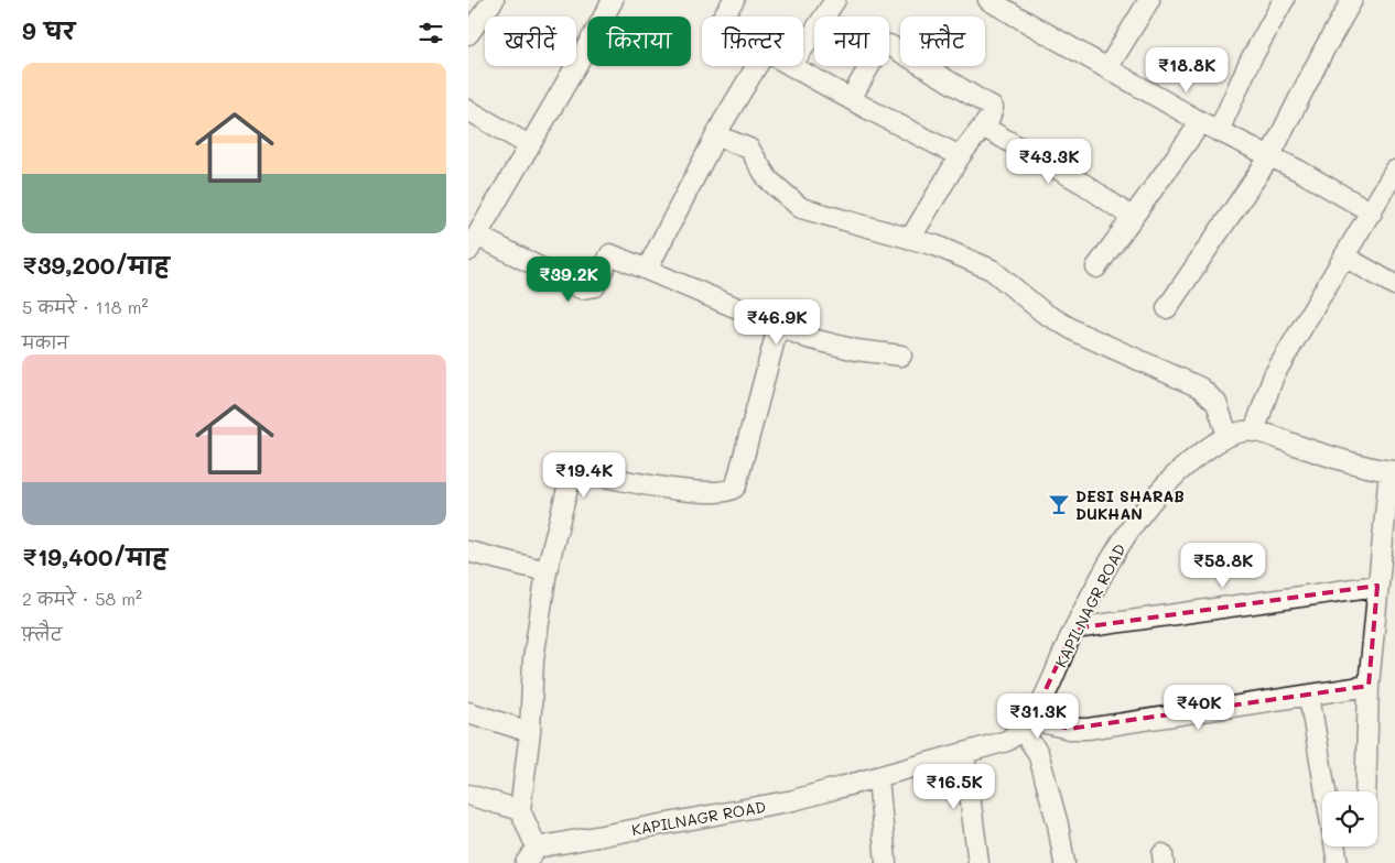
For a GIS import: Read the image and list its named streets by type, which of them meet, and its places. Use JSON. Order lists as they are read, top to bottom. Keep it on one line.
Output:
{"streets":{"street":["KAPILNAGR ROAD"]},"places":{"bar":["DESI SHARAB DUKHAN"]},"page":{"heading":"9 घर","chip":["खरीदें","किराया","फ़िल्टर","नया","फ़्लैट"],"price":["₹18.8K","₹43.3K","₹39.2K","₹46.9K","₹19.4K","₹58.8K","₹40K","₹31.3K","₹16.5K"],"list":[{"name":"₹39,200/माह","note":"5 कमरे · 118 m² · मकान"},{"name":"₹19,400/माह","note":"2 कमरे · 58 m² · फ़्लैट"}]}}
